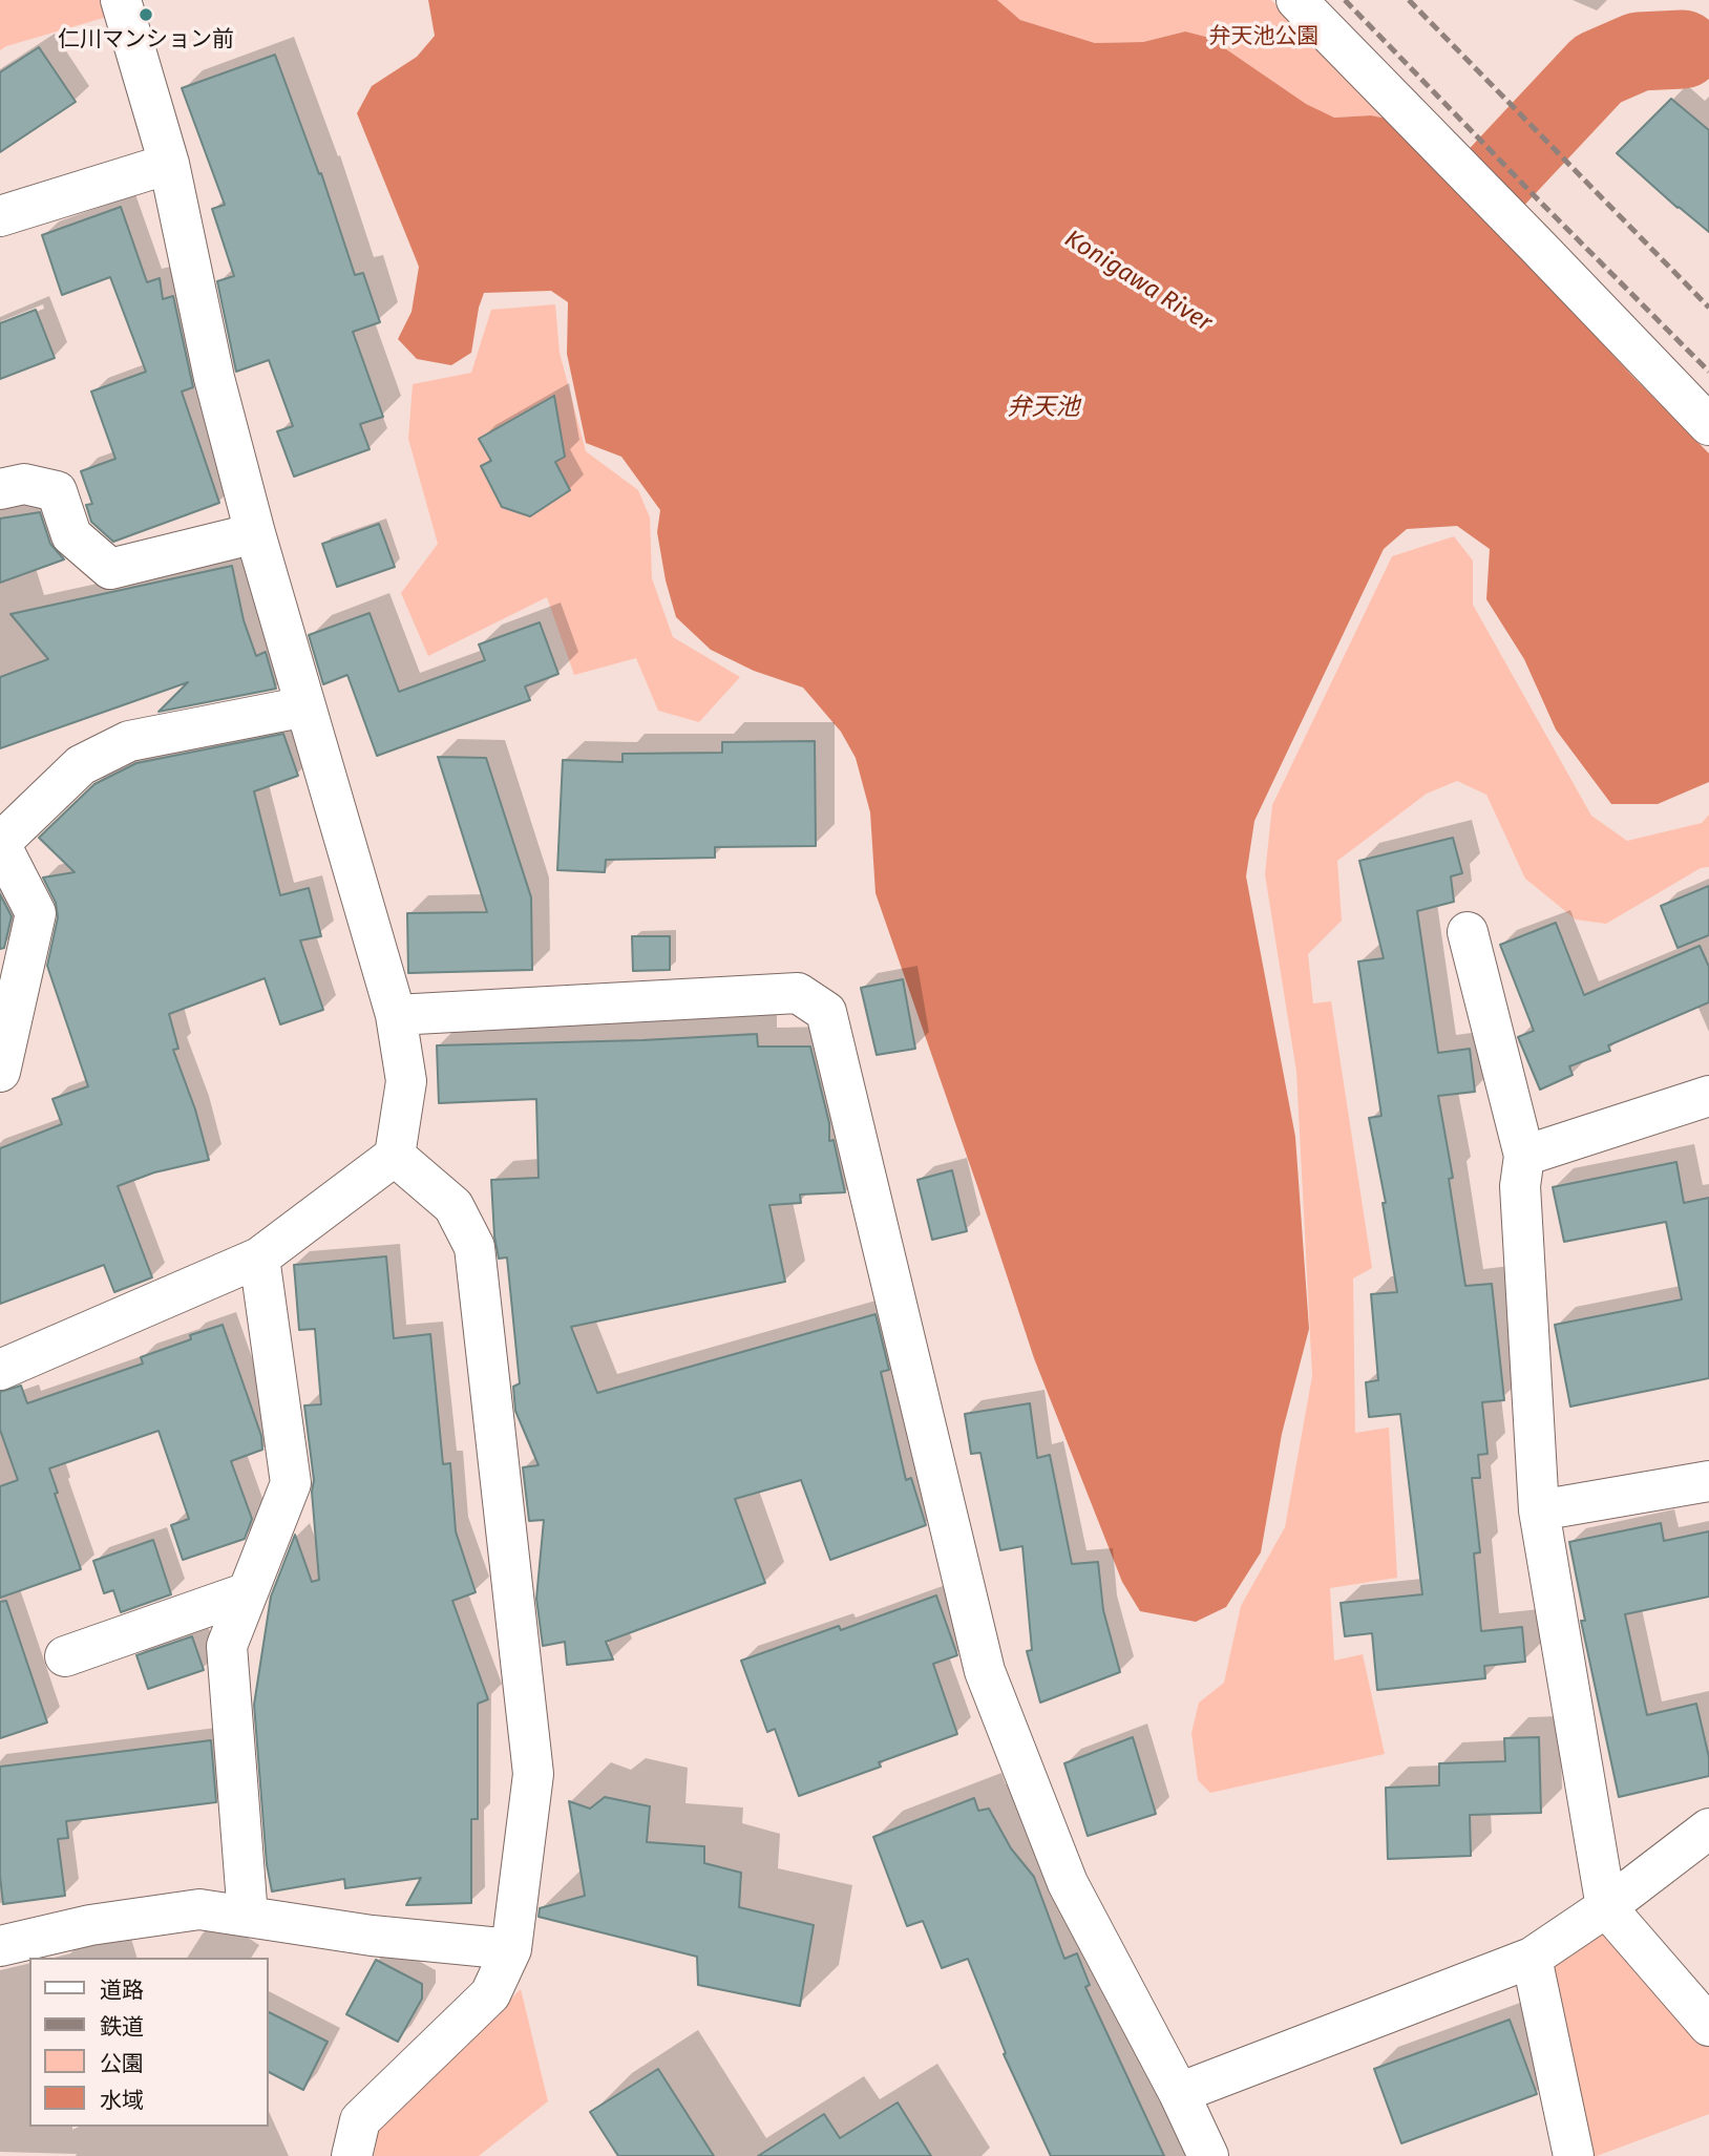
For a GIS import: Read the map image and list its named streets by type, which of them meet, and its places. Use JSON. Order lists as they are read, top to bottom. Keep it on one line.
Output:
{"water":["Konigawa River","弁天池"],"parks":["弁天池公園"],"places":["仁川マンション前"],"legend":["道路","鉄道","公園","水域"]}
